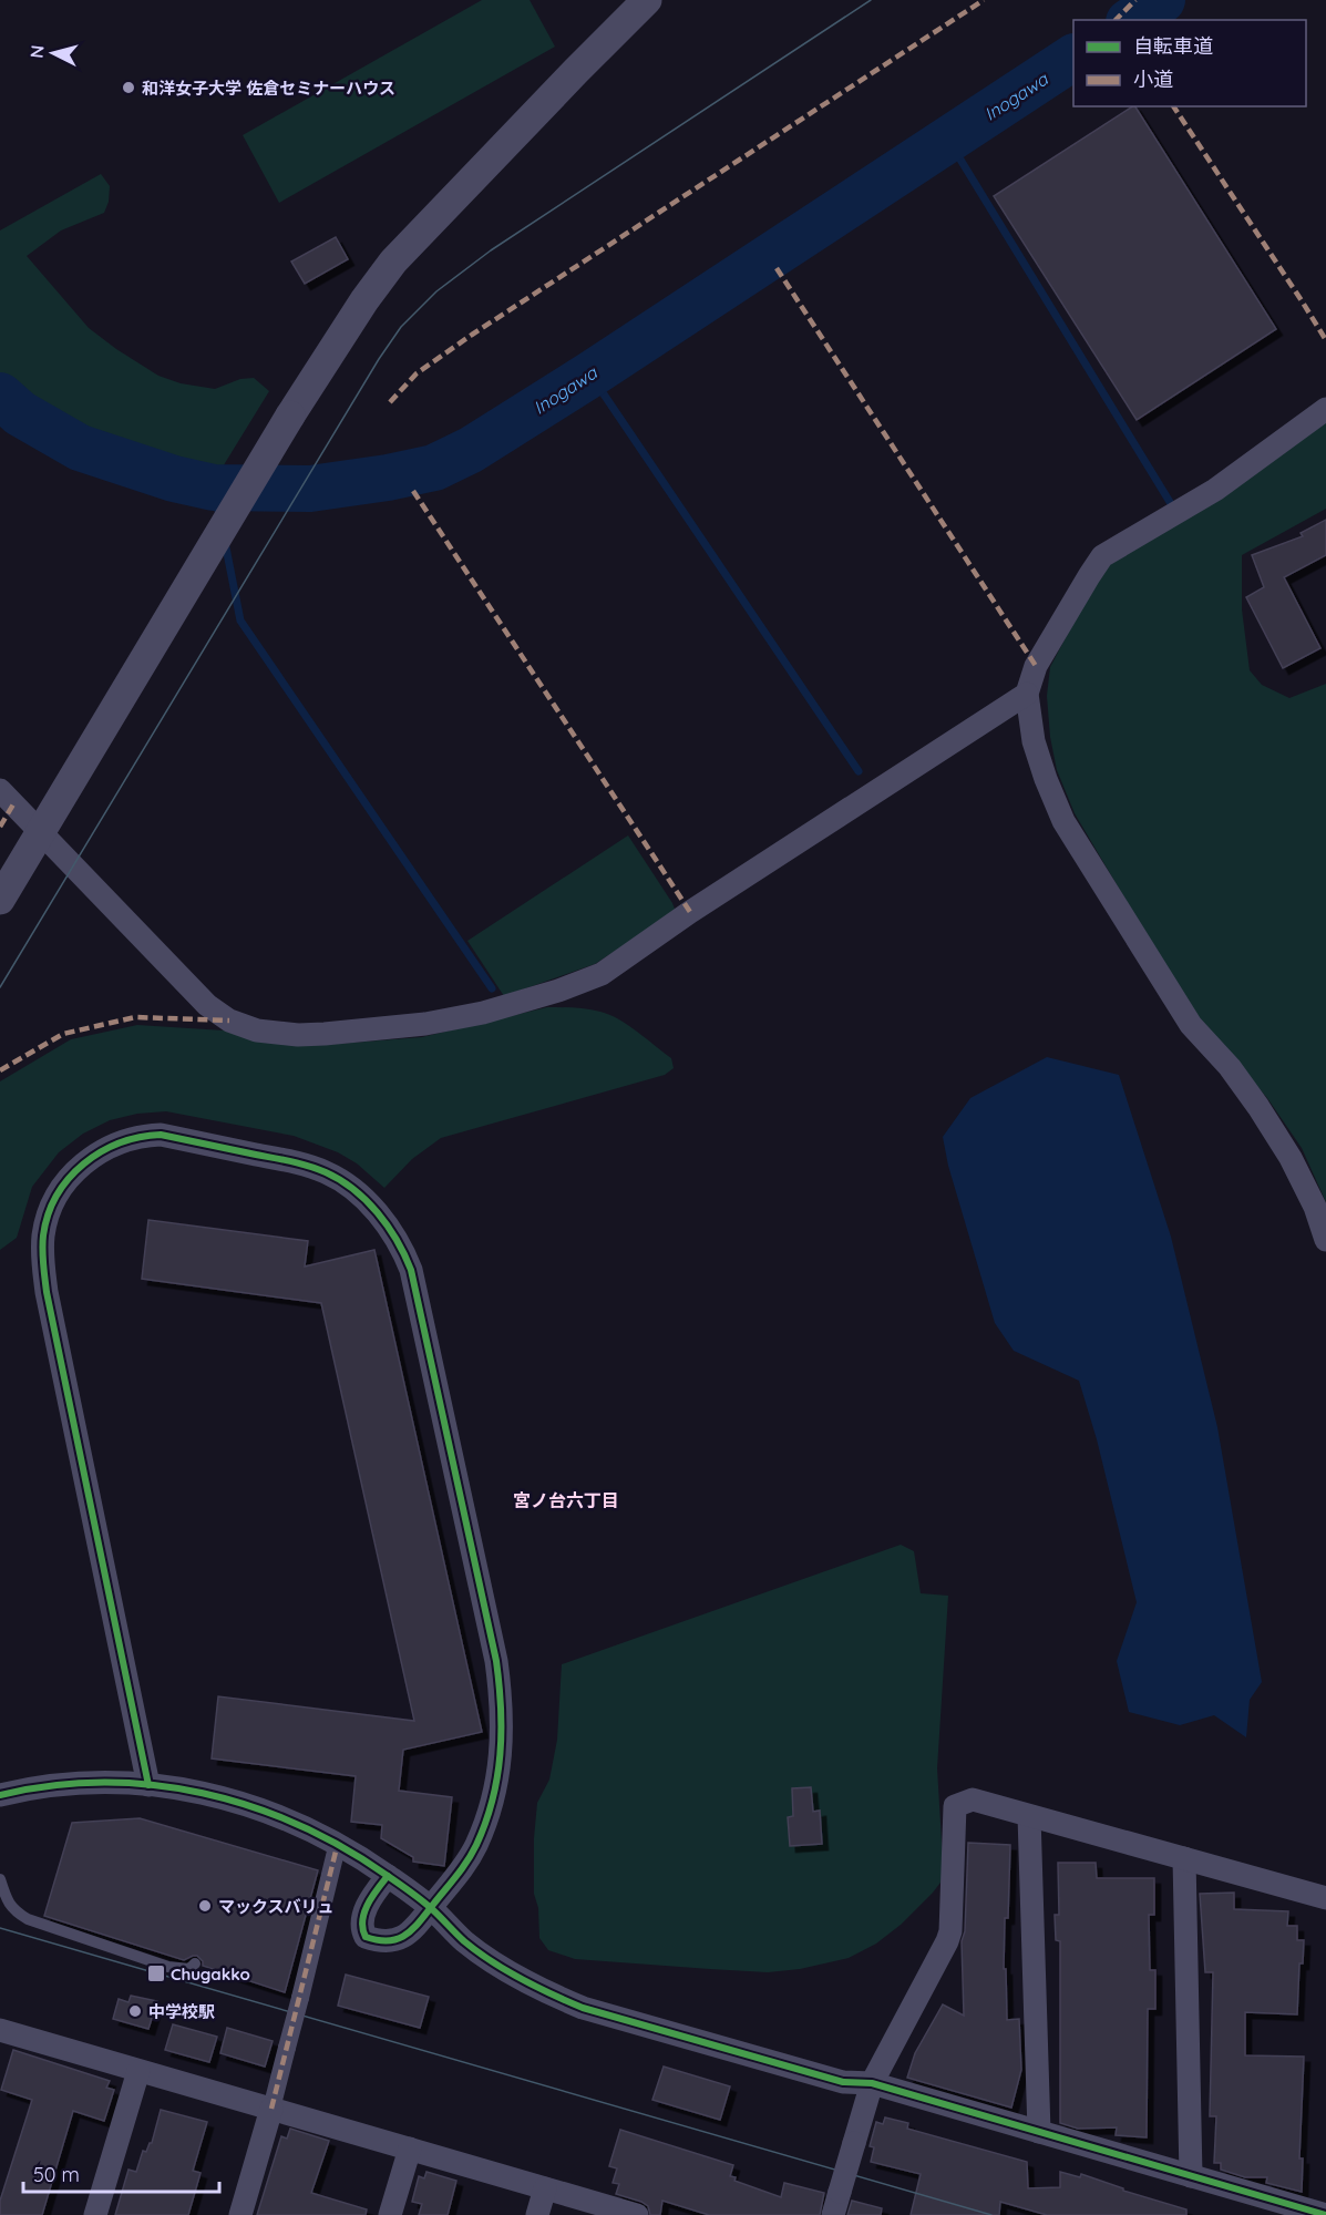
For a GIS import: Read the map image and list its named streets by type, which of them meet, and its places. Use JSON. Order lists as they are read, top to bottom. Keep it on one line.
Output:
{"districts":["宮ノ台六丁目"],"water":["Inogawa"],"places":{"other":["和洋女子大学 佐倉セミナーハウス","マックスバリュ","中学校駅"],"transit":["Chugakko"]},"legend":["自転車道","小道"],"scale_bar":"50 m","north":"left"}
